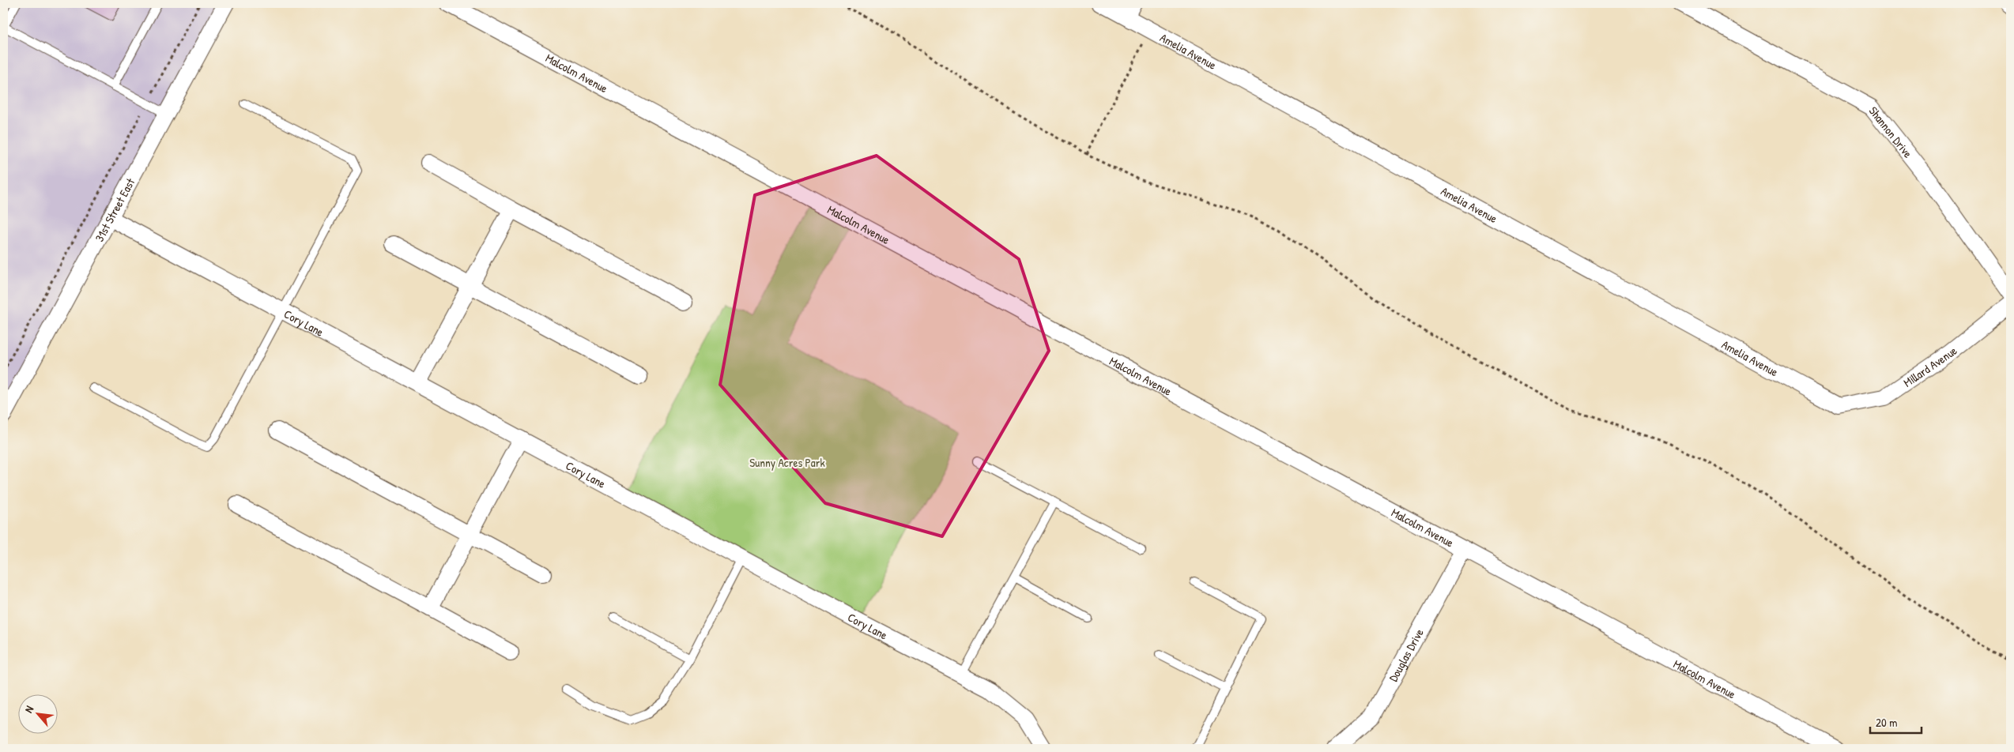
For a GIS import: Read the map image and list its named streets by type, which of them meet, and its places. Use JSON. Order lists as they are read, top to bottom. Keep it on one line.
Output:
{"streets":{"street":["Amelia Avenue","Malcolm Avenue","Shannon Drive","31st Street East","Cory Lane","Millard Avenue","Douglas Drive"]},"crossings":[["Amelia Avenue","Millard Avenue"],["Malcolm Avenue","Douglas Drive"],["31st Street East","Cory Lane"]],"parks":["Sunny Acres Park"],"scale_bar":"20 m","north":"top left"}
